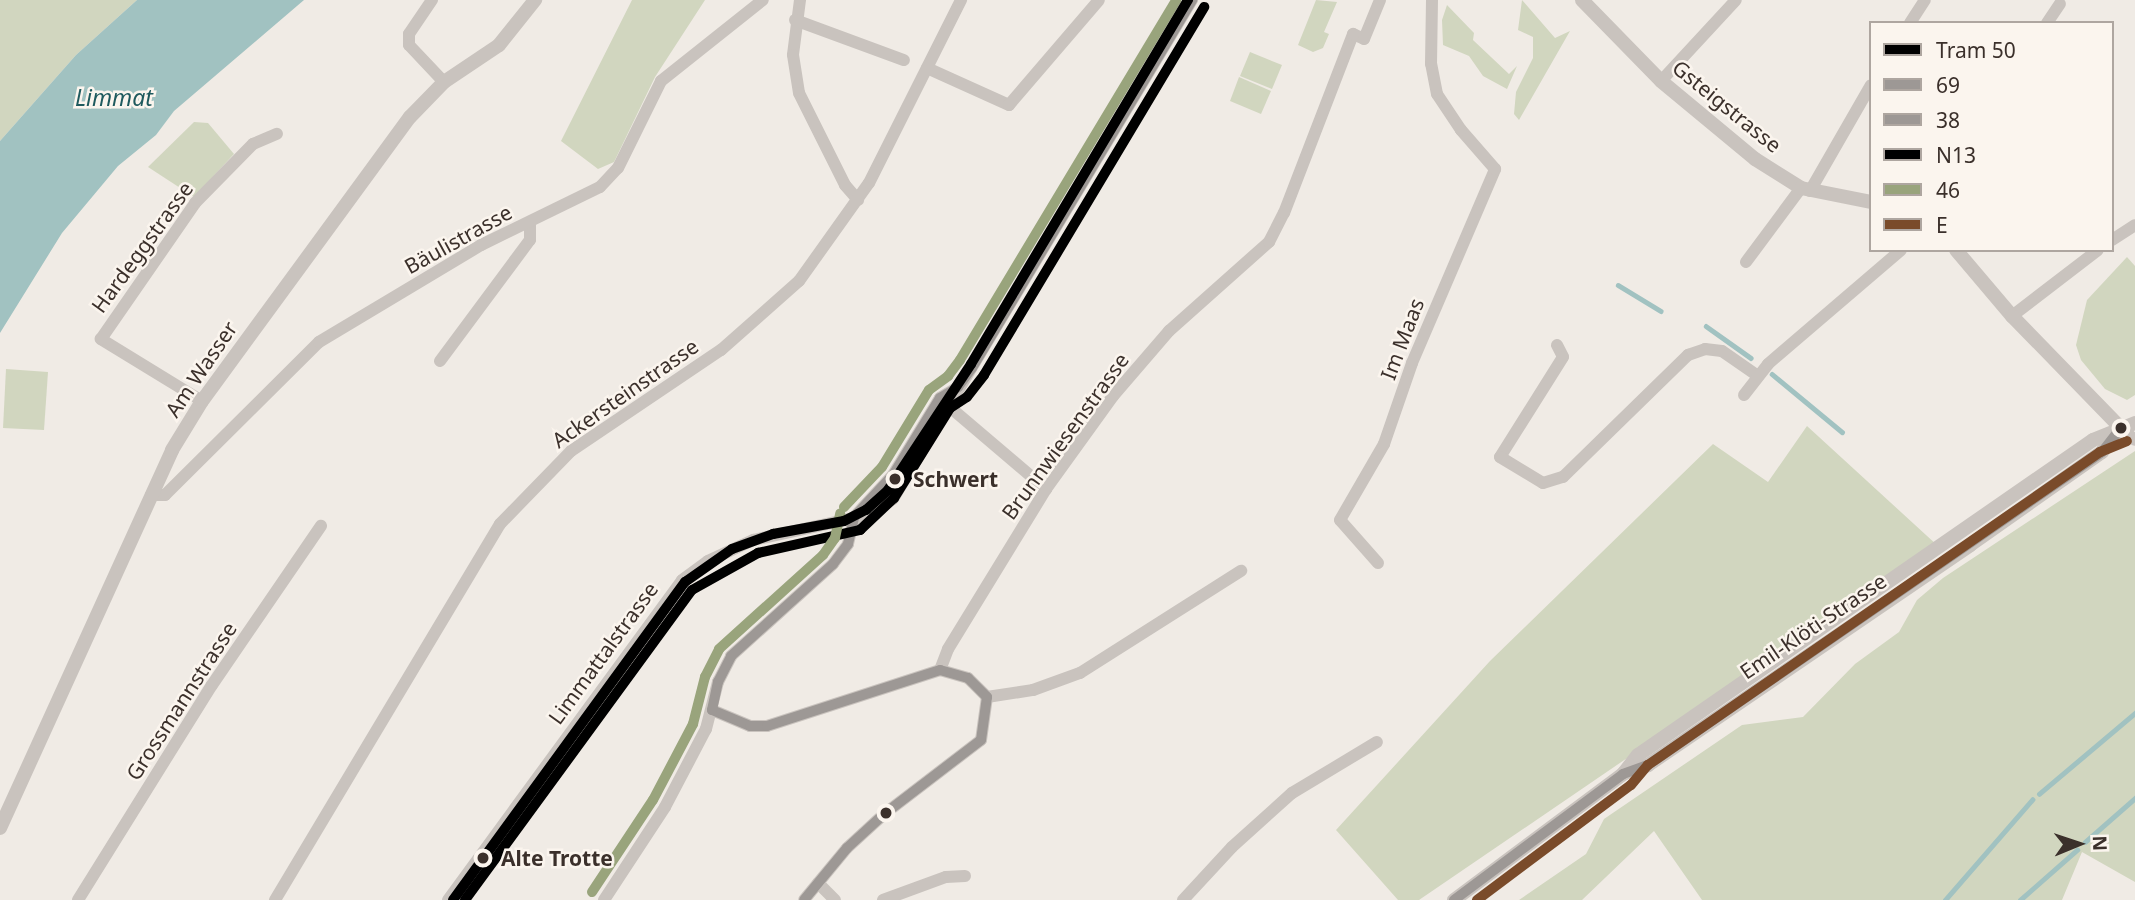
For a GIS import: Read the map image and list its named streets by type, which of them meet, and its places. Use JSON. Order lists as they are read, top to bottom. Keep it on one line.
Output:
{"streets":{"street":["Gsteigstrasse","Bäulistrasse","Hardeggstrasse","Im Maas","Am Wasser","Ackersteinstrasse","Brunnwiesenstrasse","Emil-Klöti-Strasse","Limmattalstrasse","Grossmannstrasse"]},"crossings":[["Bäulistrasse","Am Wasser"],["Hardeggstrasse","Am Wasser"]],"water":["Limmat"],"places":["Schwert","Alte Trotte"],"lines":["tram line 50","transit line 38","transit line 46","transit line N13","transit line 69","transit line E"],"legend":["Tram 50","69","38","N13","46","E"],"north":"right"}
